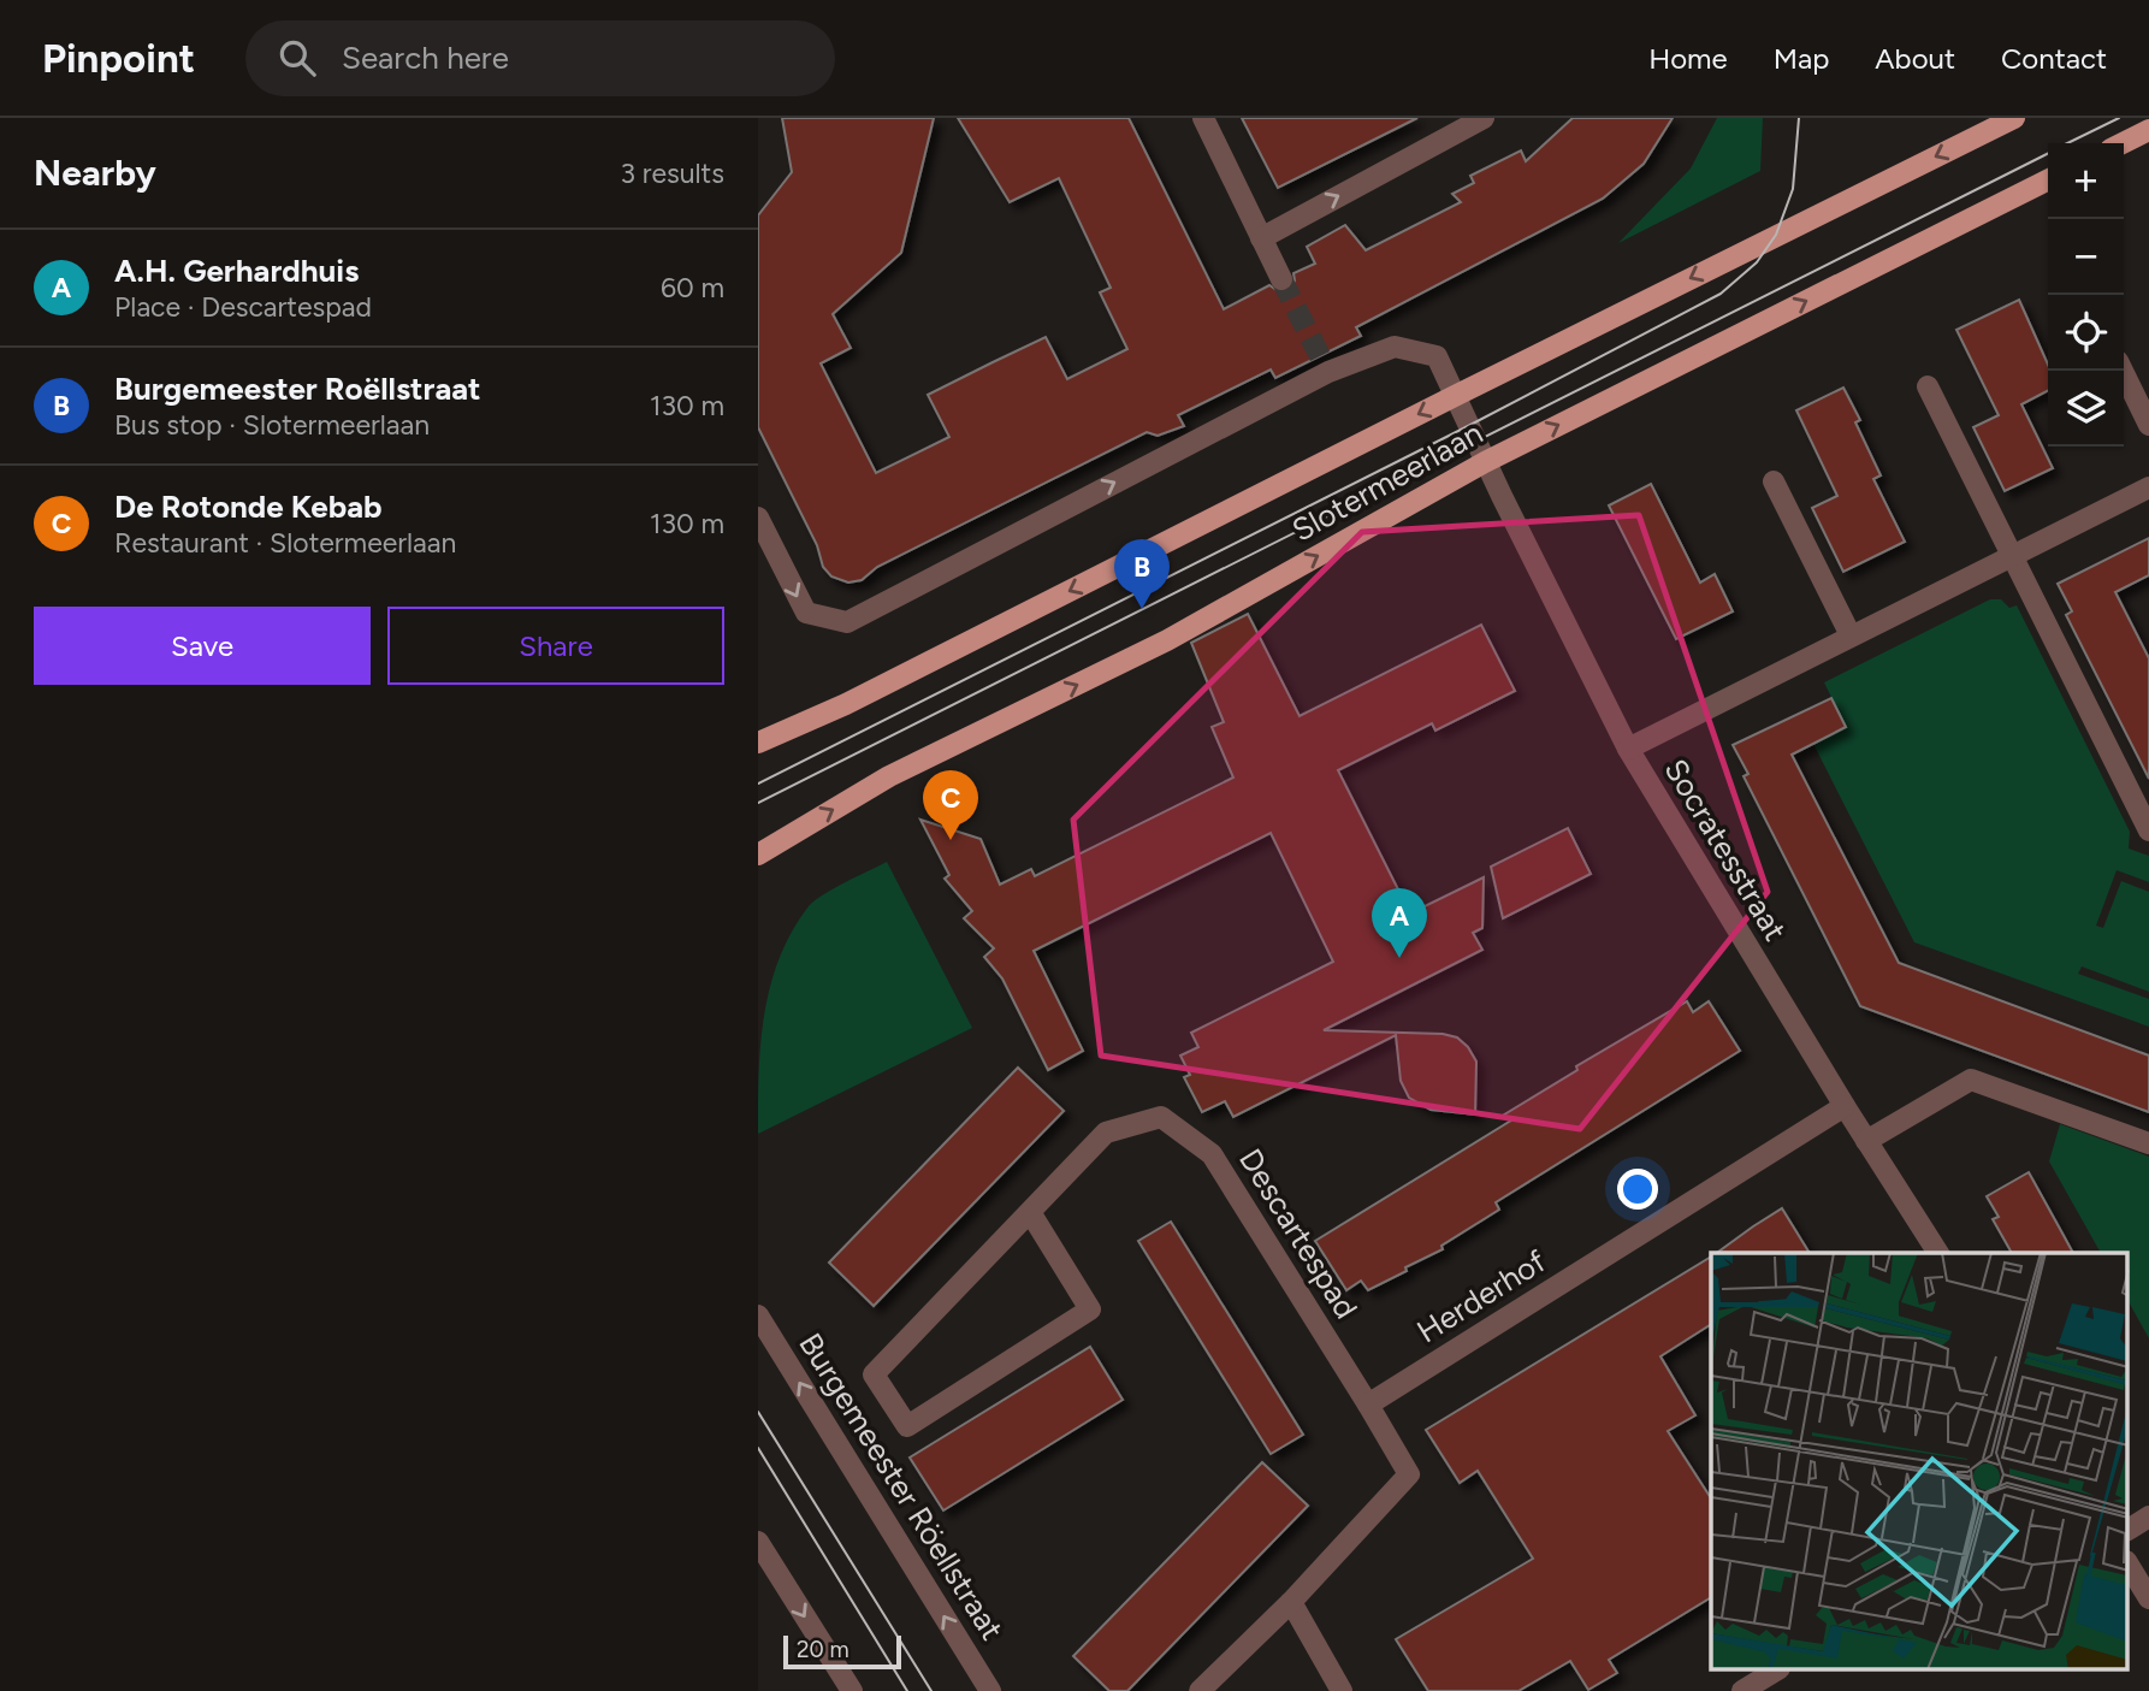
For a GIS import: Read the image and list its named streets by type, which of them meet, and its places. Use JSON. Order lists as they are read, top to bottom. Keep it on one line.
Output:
{"streets":{"main road":["Slotermeerlaan"],"street":["Socratesstraat","Descartespad","Herderhof","Burgemeester Röellstraat"]},"crossings":[["Slotermeerlaan","Socratesstraat"],["Socratesstraat","Herderhof"],["Descartespad","Herderhof"]],"scale_bar":"20 m","page":{"header":"Pinpoint","search":"Search here","nav":["Home","Map","About","Contact"],"heading":["Nearby","3 results"],"map_buttons":["+","−"],"list":[{"mark":"A","name":"A.H. Gerhardhuis","note":"Place · Descartespad","value":"60 m"},{"mark":"B","name":"Burgemeester Roëllstraat","note":"Bus stop · Slotermeerlaan","value":"130 m"},{"mark":"C","name":"De Rotonde Kebab","note":"Restaurant · Slotermeerlaan","value":"130 m"}],"pins":["B","C","A"],"buttons":["Save","Share"],"scale":"20 m"}}
